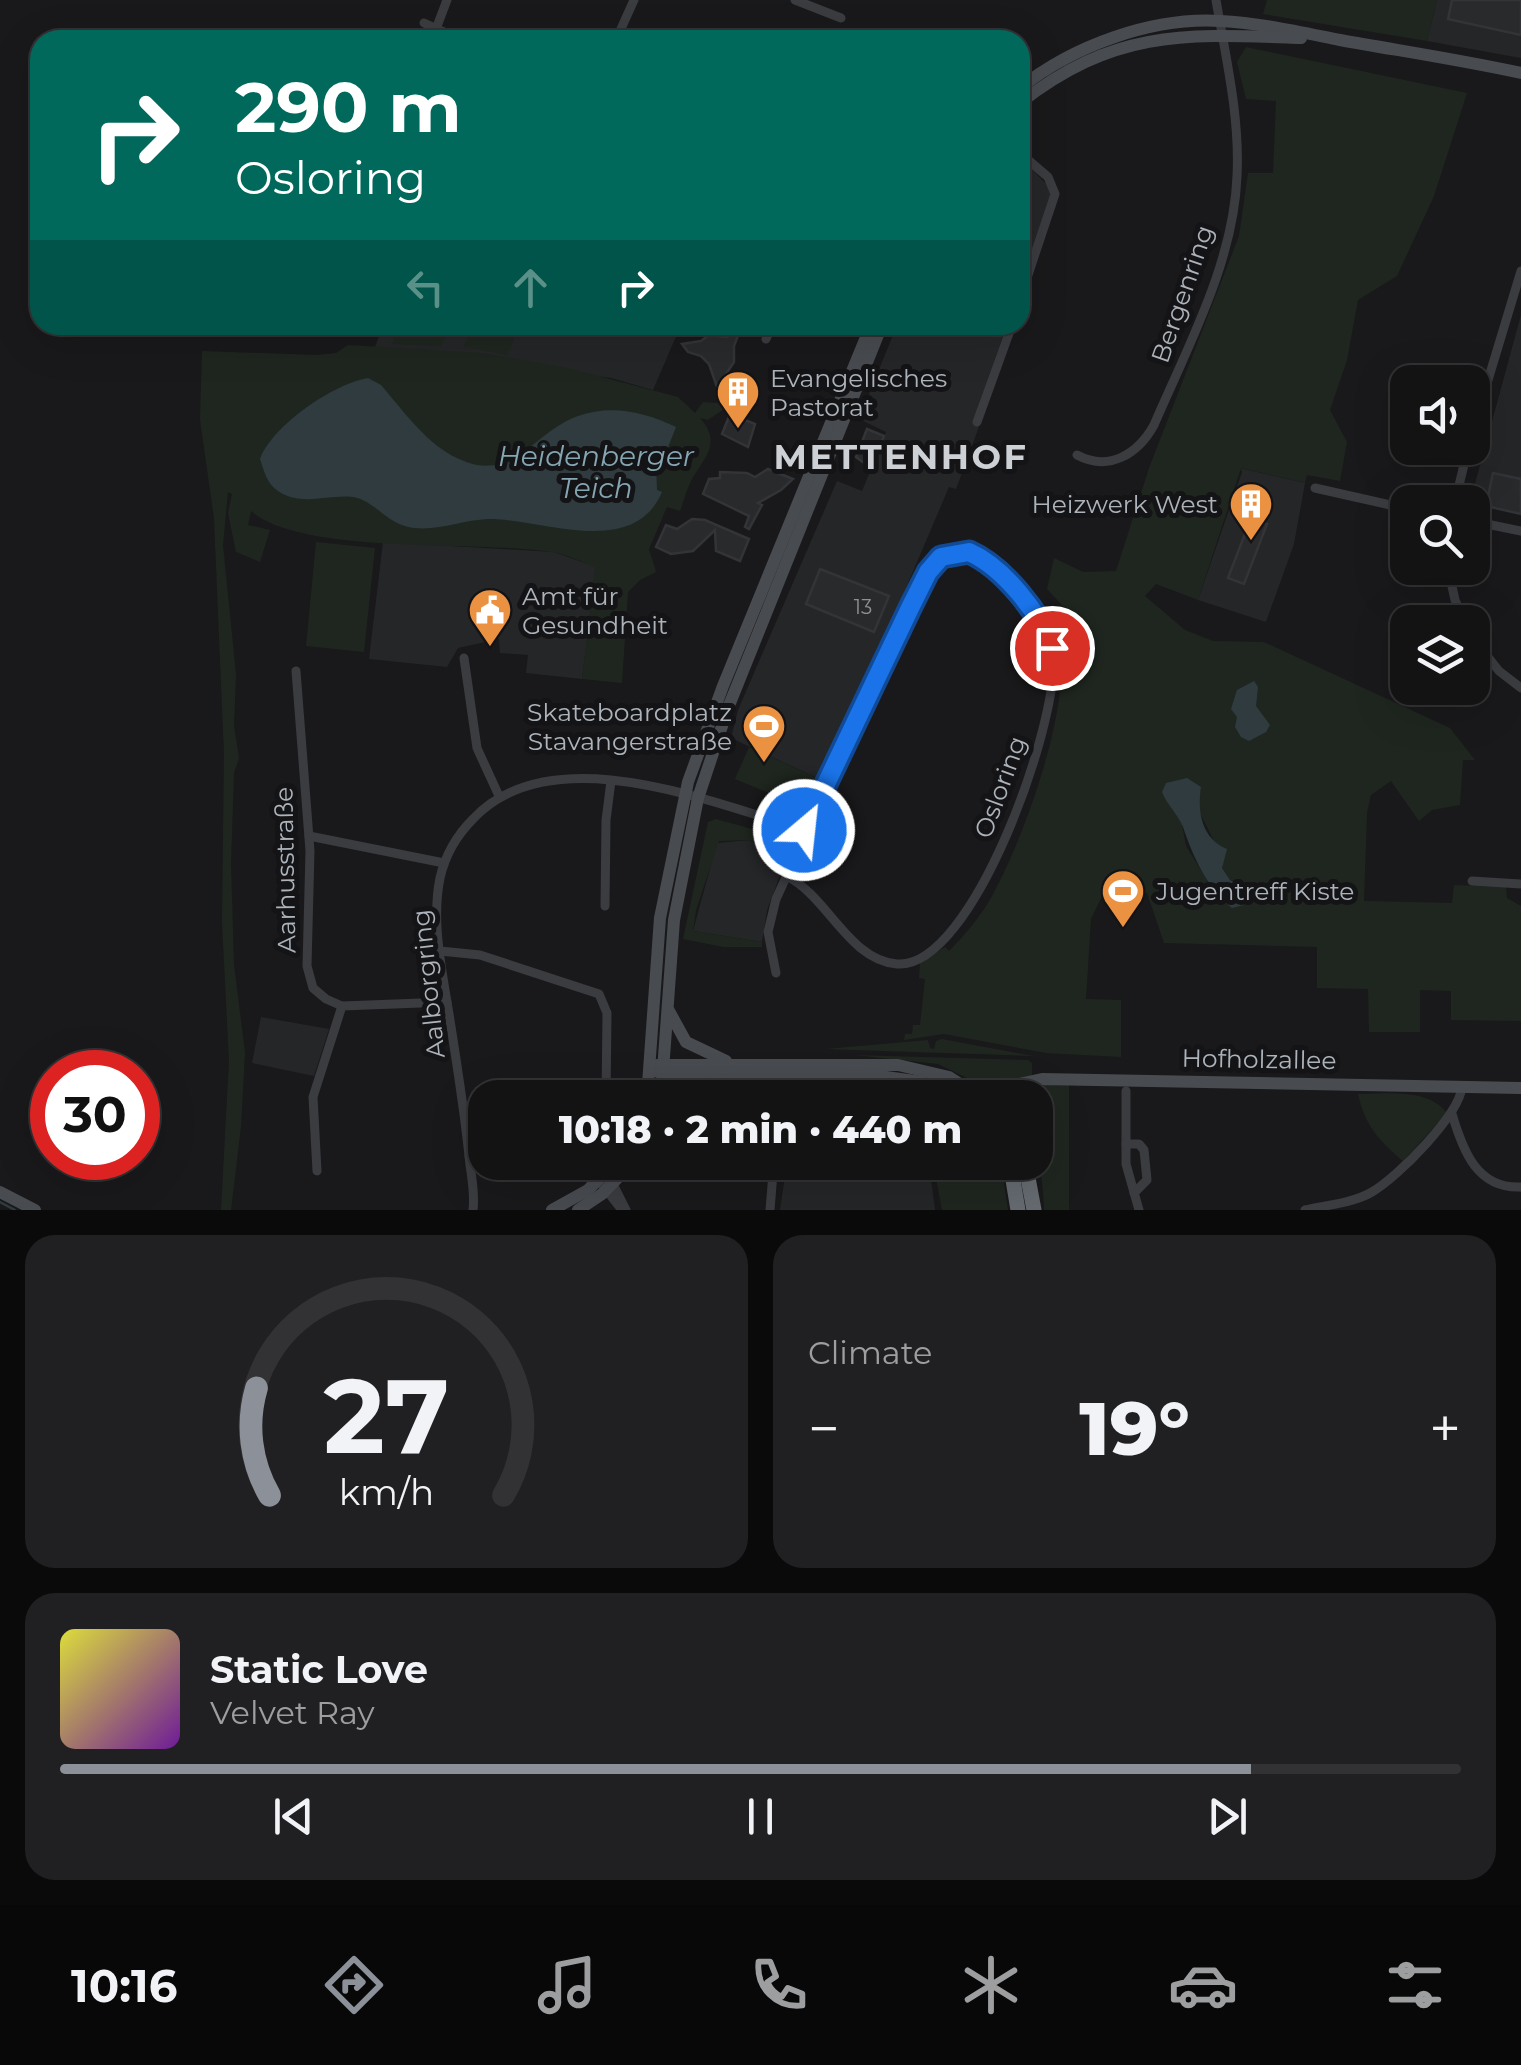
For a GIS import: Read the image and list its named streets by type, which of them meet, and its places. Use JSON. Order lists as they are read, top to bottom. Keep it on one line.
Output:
{"streets":{"main road":["Hofholzallee"],"street":["Bergenring","Osloring","Aarhusstraße","Aalborgring"]},"crossings":[["Osloring","Aalborgring"]],"districts":["METTENHOF"],"water":["Heidenberger Teich"],"places":{"building":["Evangelisches Pastorat","Heizwerk West"],"public building":["Amt für Gesundheit"],"sports":["Skateboardplatz Stavangerstraße","Jugentreff Kiste"]},"house_numbers":["13"],"page":{"turn":["290 m","Osloring"],"limit":"30","trip":"10:18 · 2 min · 440 m","tile":"Climate","heat":["−","19°","+"],"song":["Static Love","Velvet Ray"],"tabs":"10:16","gauge":["27","km/h"]}}
